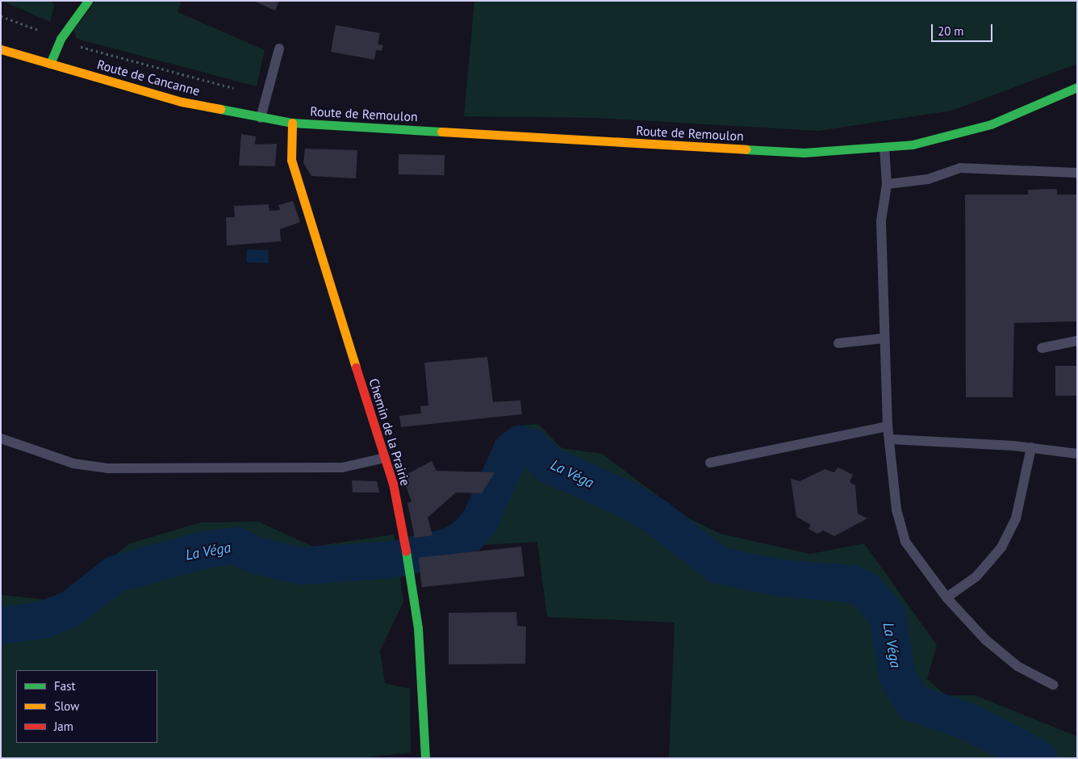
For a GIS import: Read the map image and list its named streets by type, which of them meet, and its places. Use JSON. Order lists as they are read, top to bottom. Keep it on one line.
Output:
{"streets":{"main road":["Route de Cancanne","Route de Remoulon","Chemin de la Prairie"]},"crossings":[["Route de Cancanne","Route de Remoulon"],["Route de Cancanne","Chemin de la Prairie"],["Route de Remoulon","Chemin de la Prairie"]],"water":["La Véga"],"legend":["Fast","Slow","Jam"],"scale_bar":"20 m"}
